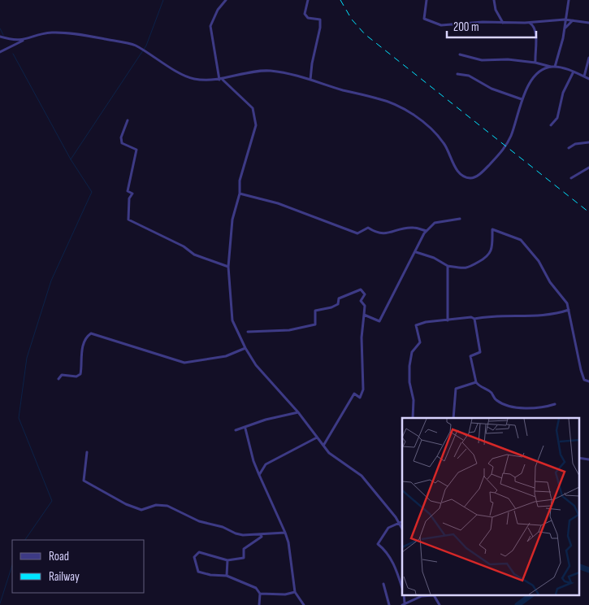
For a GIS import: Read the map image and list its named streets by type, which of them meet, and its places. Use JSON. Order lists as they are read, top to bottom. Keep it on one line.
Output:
{"legend":["Road","Railway"],"scale_bar":"200 m"}
